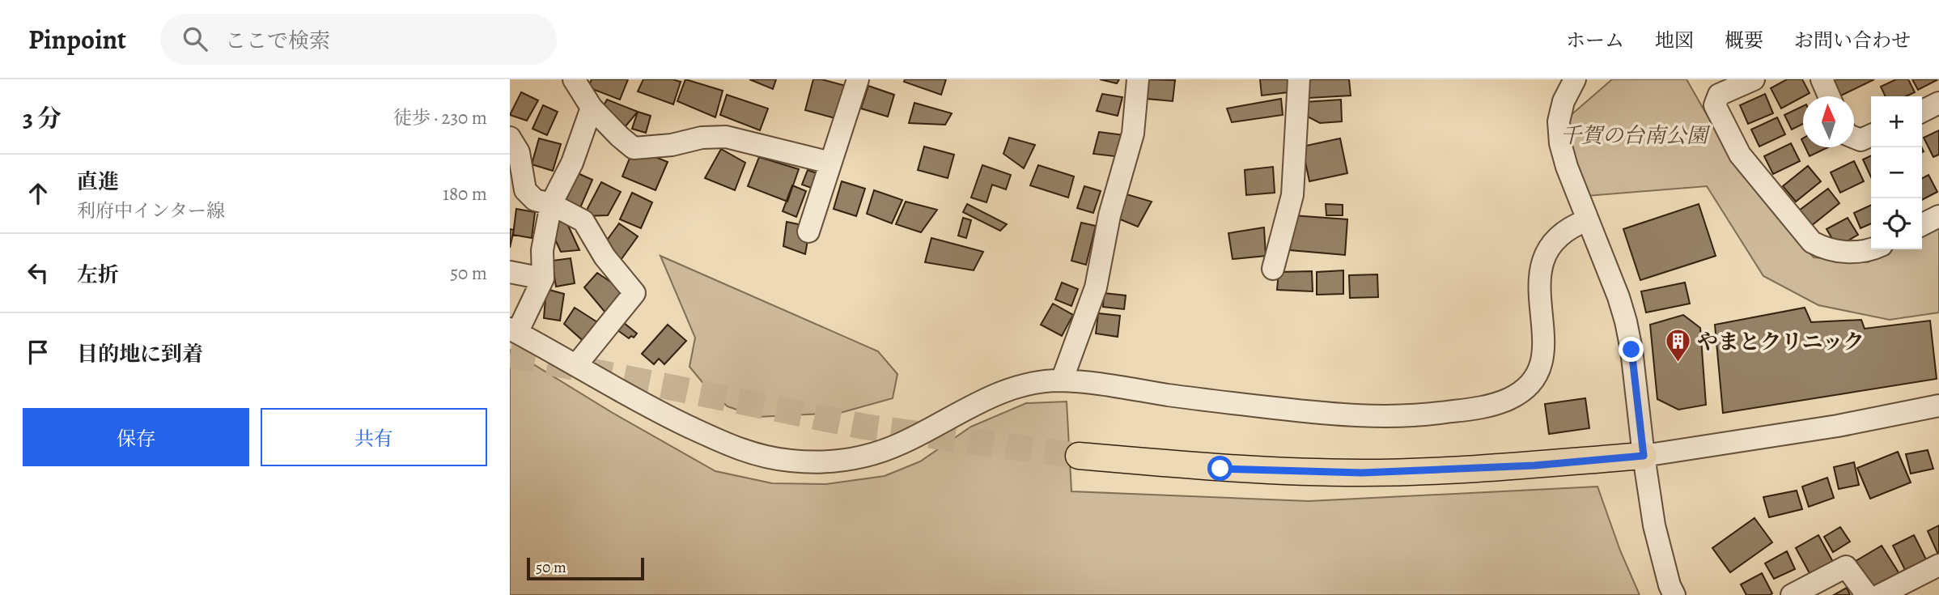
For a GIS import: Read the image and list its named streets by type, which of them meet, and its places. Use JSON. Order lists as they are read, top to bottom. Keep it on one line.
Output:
{"parks":["千賀の台南公園"],"places":{"building":["やまとクリニック"]},"scale_bar":"50 m","north":"top","page":{"header":"Pinpoint","search":"ここで検索","nav":["ホーム","地図","概要","お問い合わせ"],"heading":["3 分","徒歩 · 230 m"],"map_buttons":["+","−"],"list":[["直進","利府中インター線","180 m"],["左折","50 m"],"目的地に到着"],"buttons":["保存","共有"],"scale":"50 m"}}
